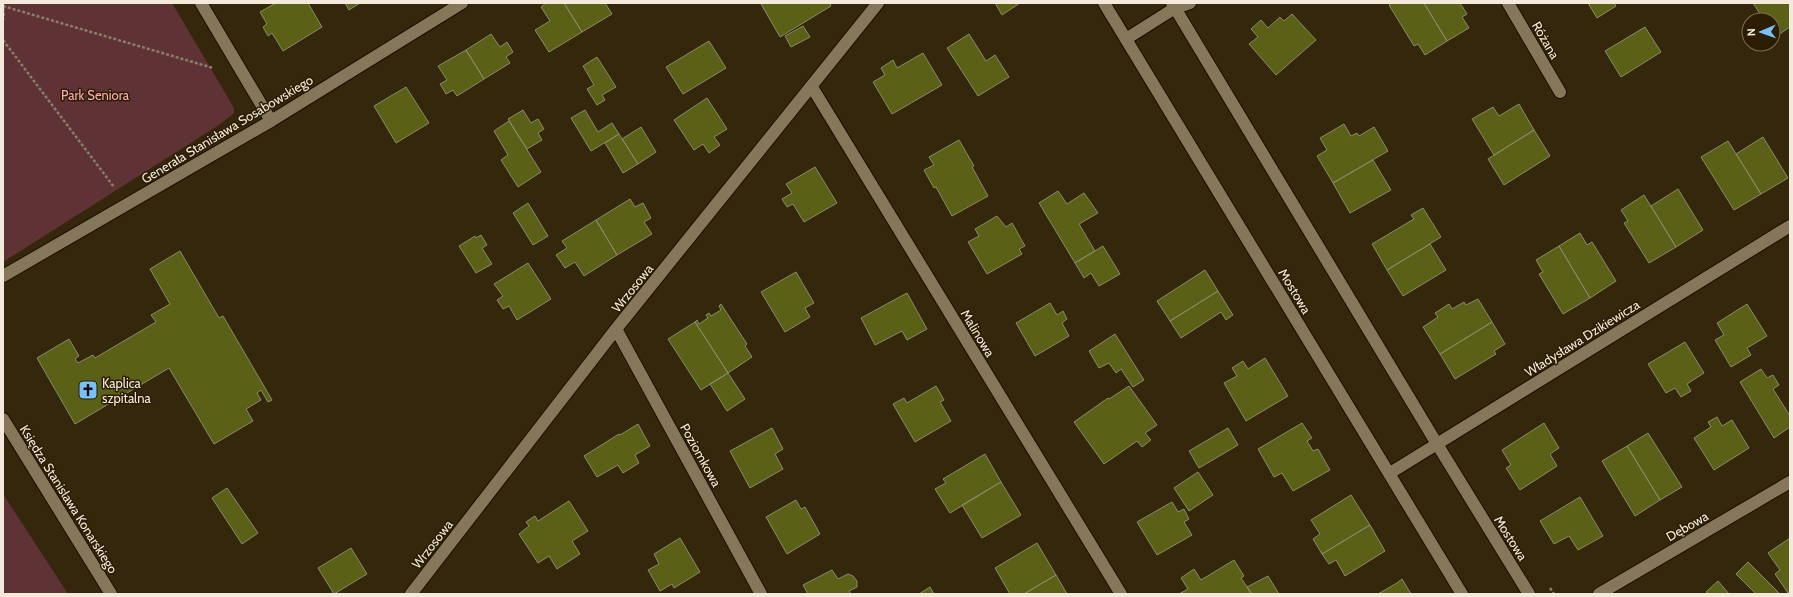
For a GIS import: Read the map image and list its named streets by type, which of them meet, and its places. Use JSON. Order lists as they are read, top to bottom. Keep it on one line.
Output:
{"streets":{"street":["Różana","Generała Stanisława Sosabowskiego","Wrzosowa","Mostowa","Malinowa","Władysława Dzikiewicza","Poziomkowa","Księdza Stanisława Konarskiego","Dębowa"]},"crossings":[["Wrzosowa","Malinowa"],["Wrzosowa","Poziomkowa"],["Mostowa","Władysława Dzikiewicza"]],"parks":["Park Seniora"],"places":{"church":["Kaplica szpitalna"]},"north":"left"}
